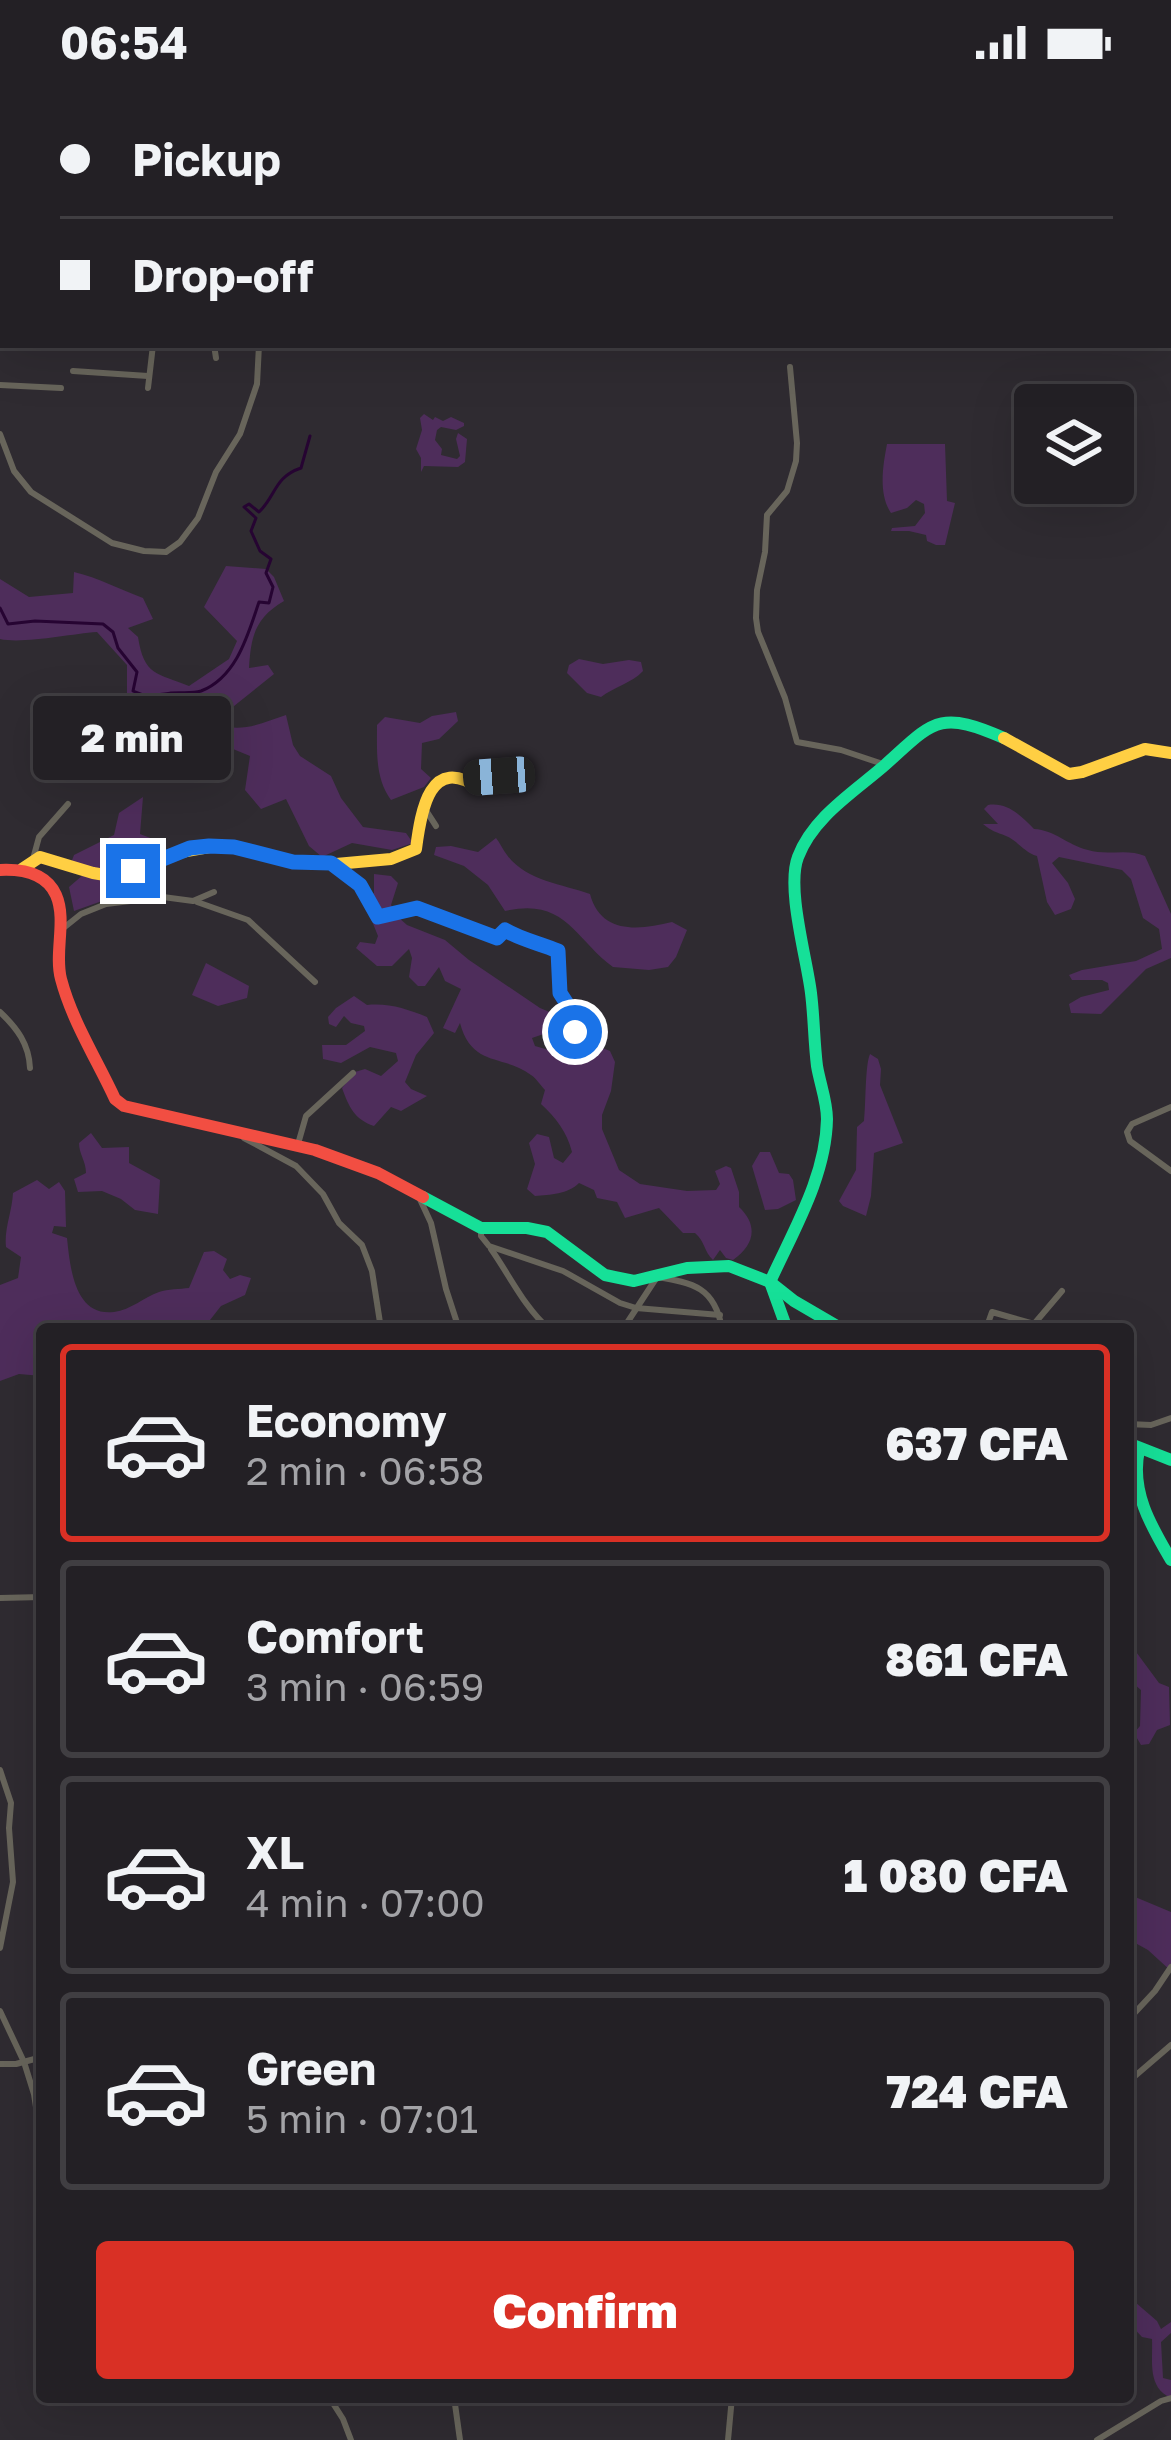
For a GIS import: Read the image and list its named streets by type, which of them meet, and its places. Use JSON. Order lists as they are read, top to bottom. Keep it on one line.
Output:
{"page":{"status":"06:54","banner":["Pickup","Drop-off"],"bubble":"2 min","list":[{"name":"Economy","note":"2 min · 06:58","value":"637 CFA"},{"name":"Comfort","note":"3 min · 06:59","value":"861 CFA"},{"name":"XL","note":"4 min · 07:00","value":"1 080 CFA"},{"name":"Green","note":"5 min · 07:01","value":"724 CFA"}],"buttons":"Confirm"}}
